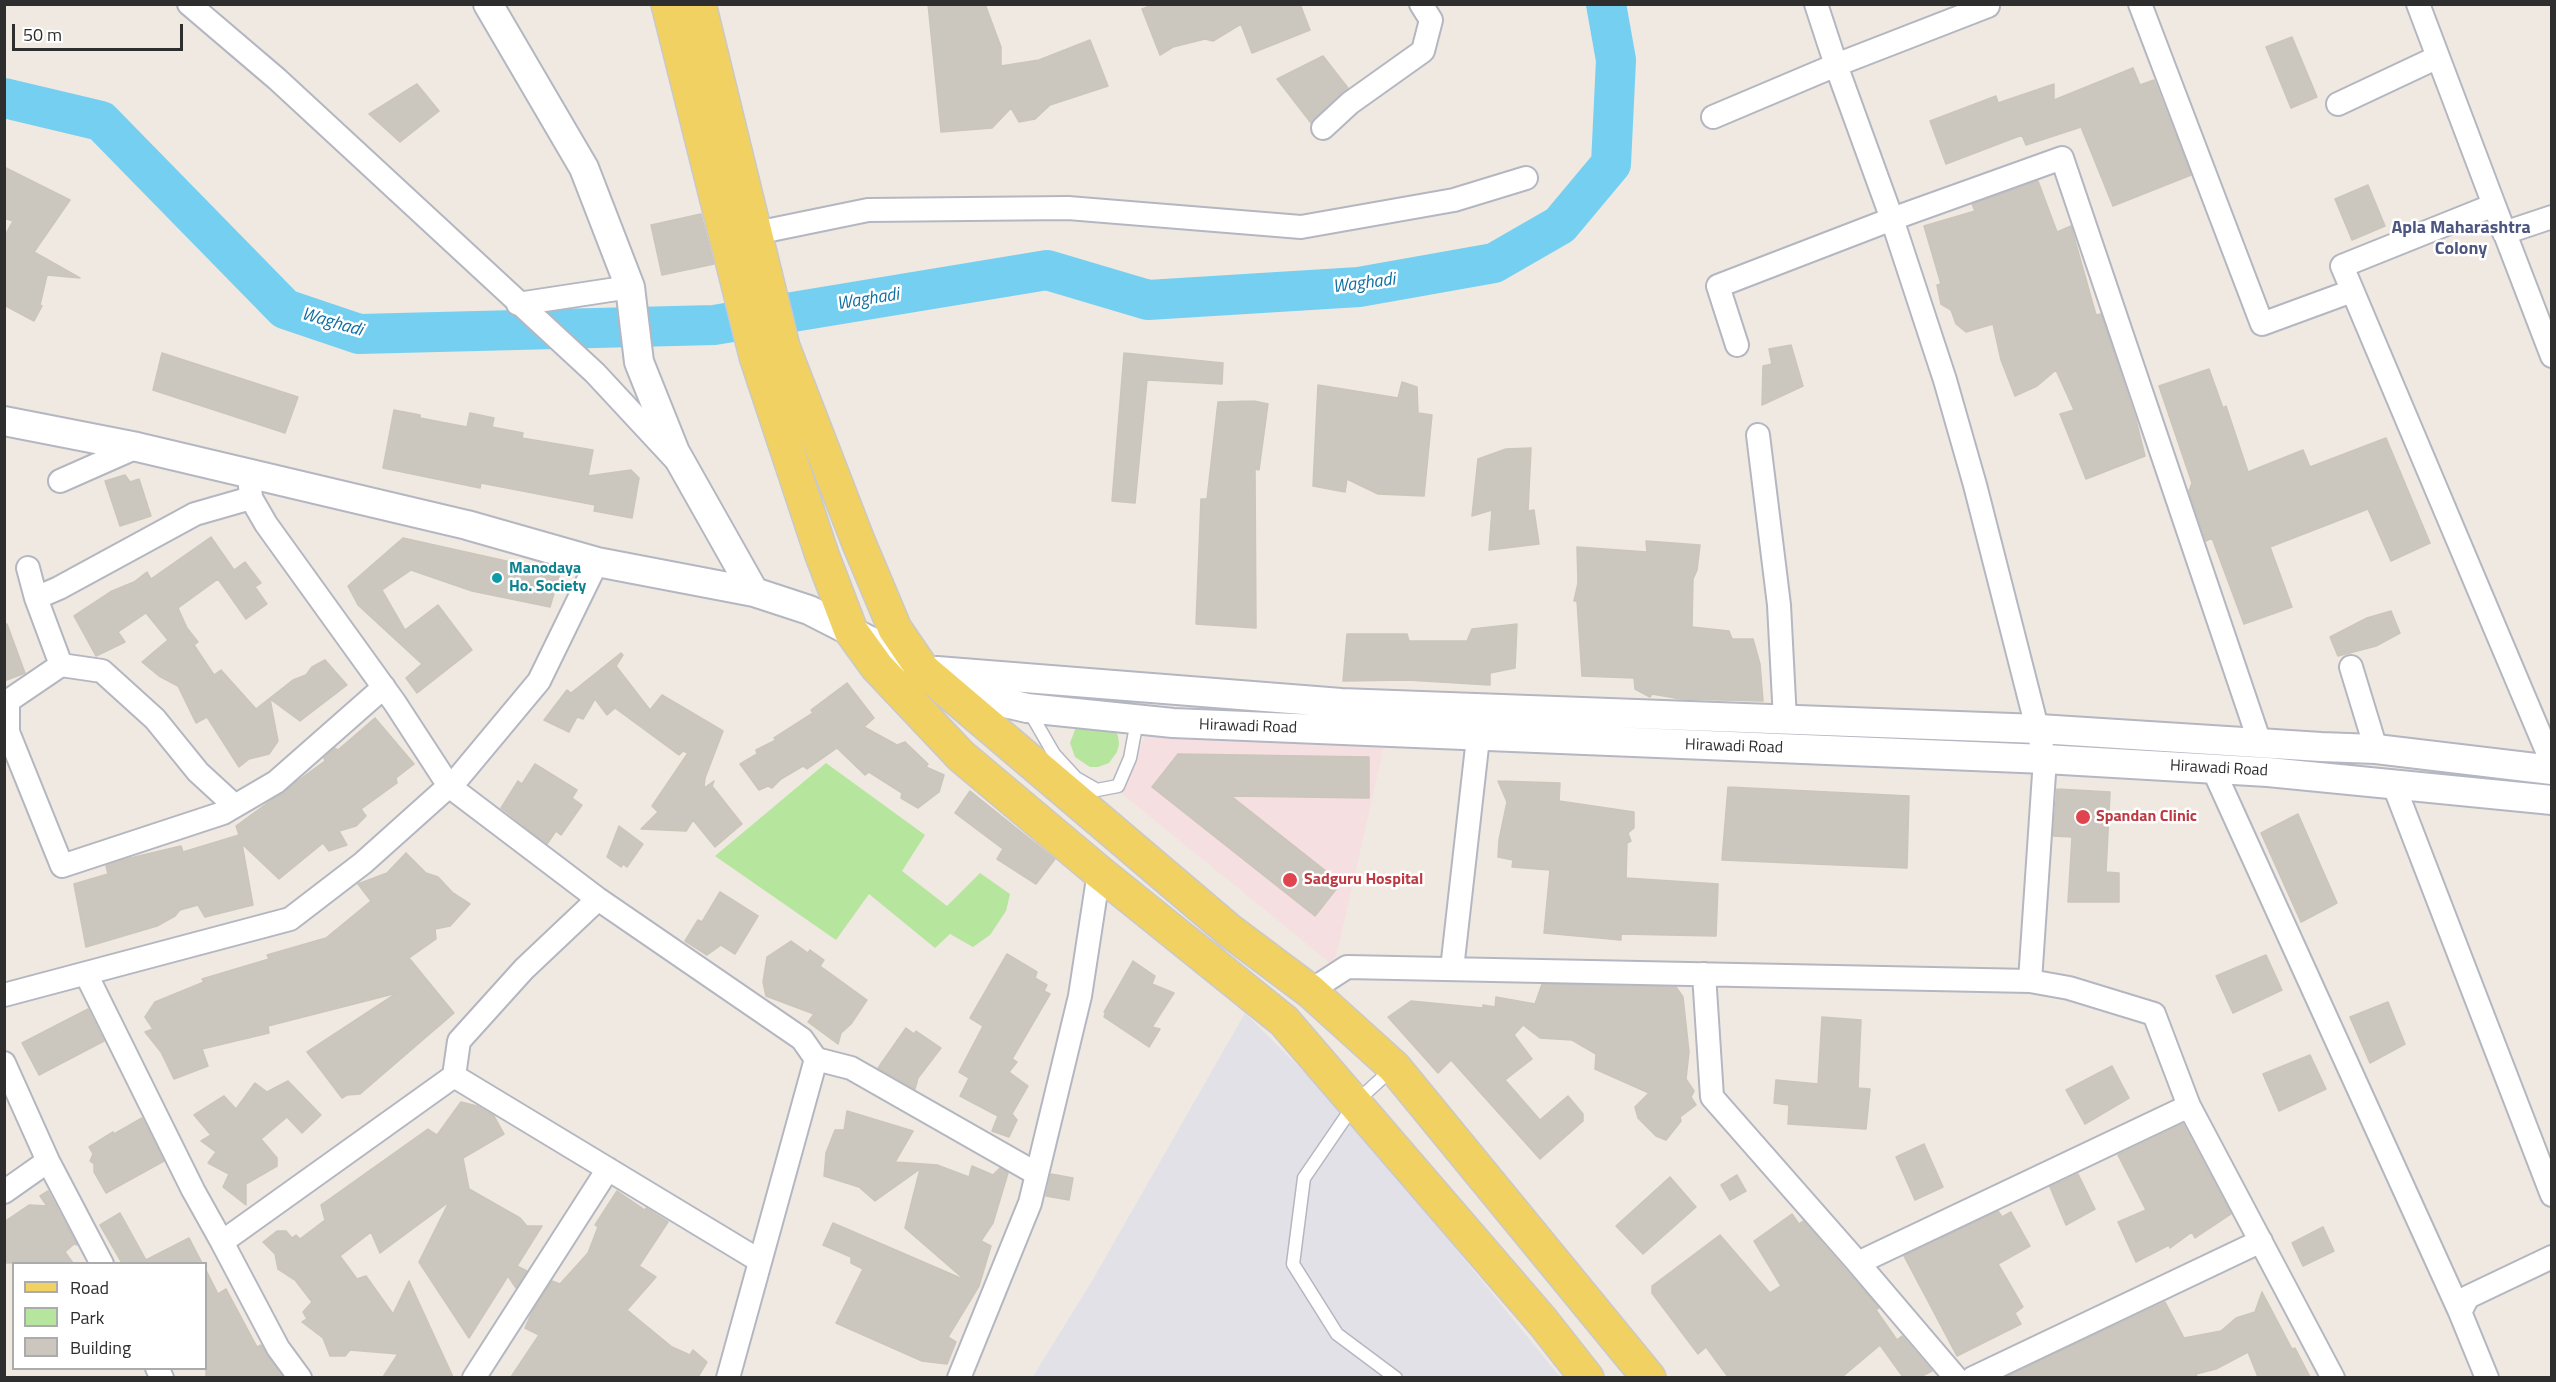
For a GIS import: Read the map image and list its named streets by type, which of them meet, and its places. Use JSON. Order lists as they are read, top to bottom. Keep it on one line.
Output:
{"streets":{"street":["Hirawadi Road"]},"districts":["Apla Maharashtra Colony"],"water":["Waghadi"],"places":["Manodaya Ho. Society","Spandan Clinic","Sadguru Hospital"],"legend":["Road","Park","Building"],"scale_bar":"50 m"}
